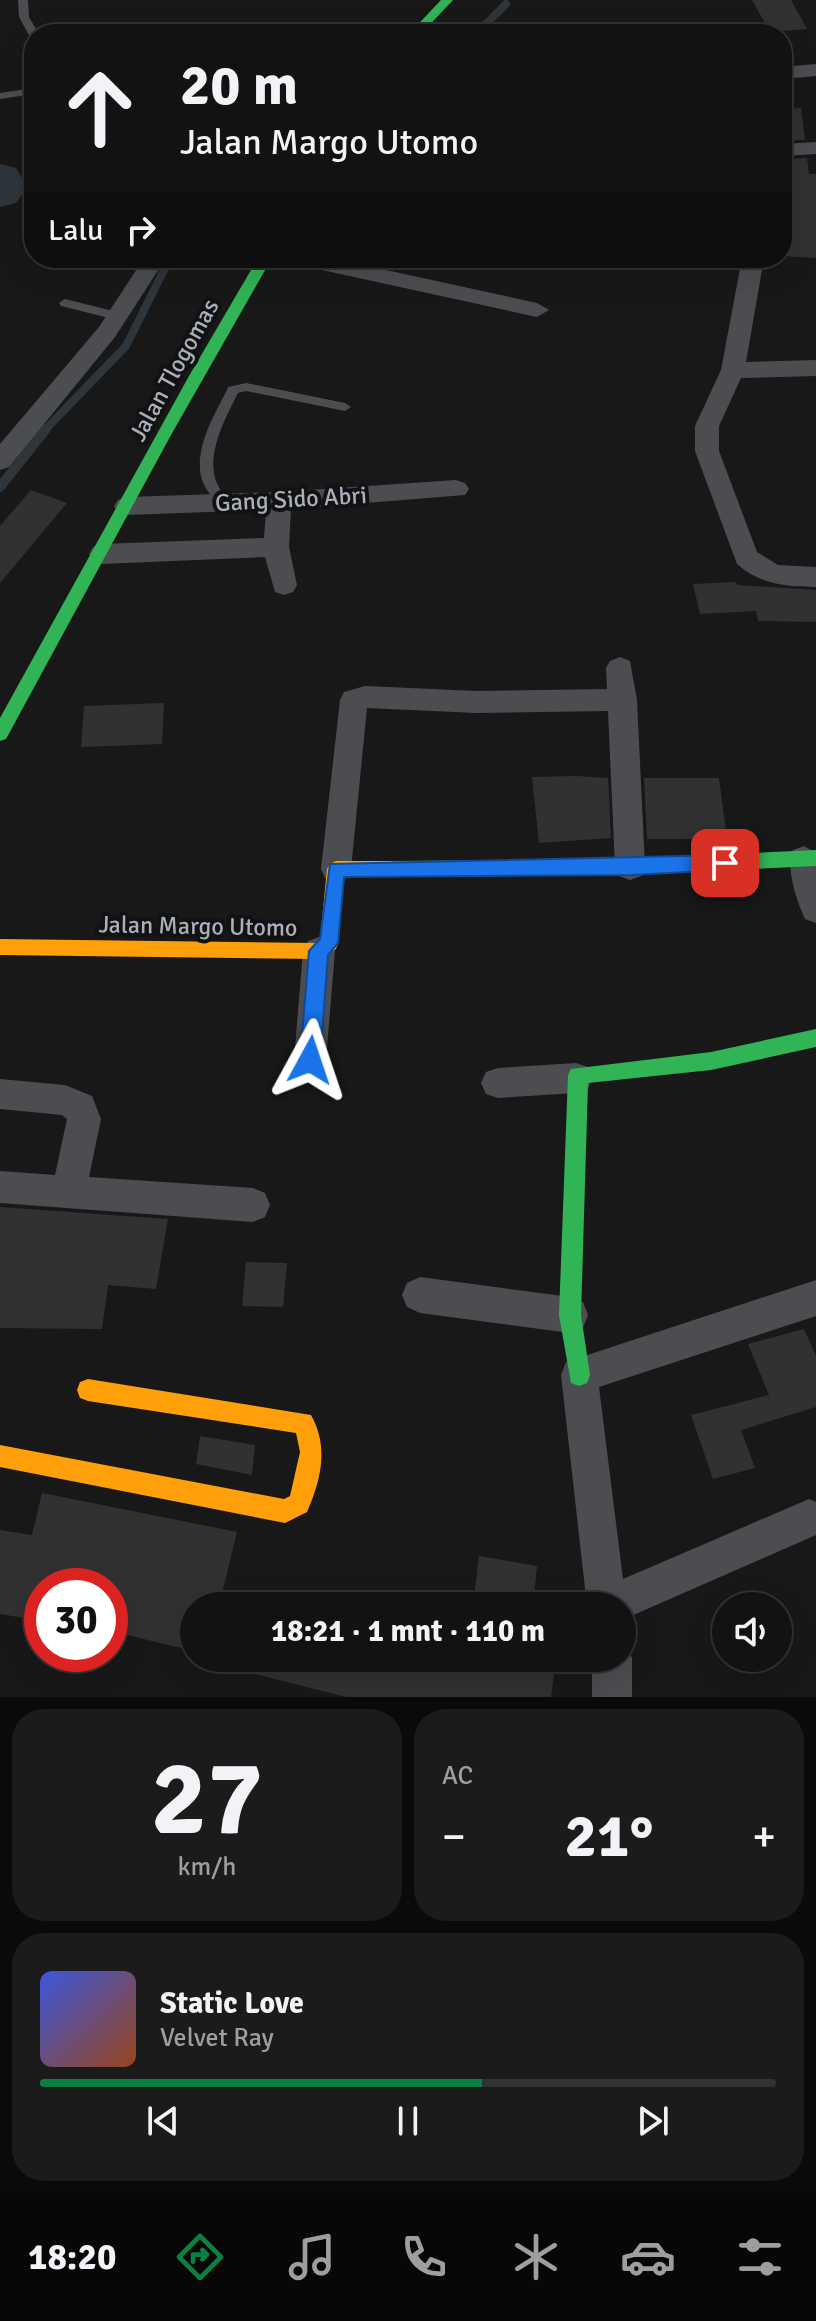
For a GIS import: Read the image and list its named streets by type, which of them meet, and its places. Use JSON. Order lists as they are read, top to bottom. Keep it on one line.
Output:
{"streets":{"street":["Jalan Tlogomas","Gang Sido Abri","Jalan Margo Utomo"]},"crossings":[["Jalan Tlogomas","Gang Sido Abri"]],"page":{"turn":["20 m","Jalan Margo Utomo"],"then":"Lalu","limit":"30","trip":"18:21 · 1 mnt · 110 m","tile":[["27","km/h"],"AC"],"heat":["−","21°","+"],"song":["Static Love","Velvet Ray"],"tabs":"18:20"}}
